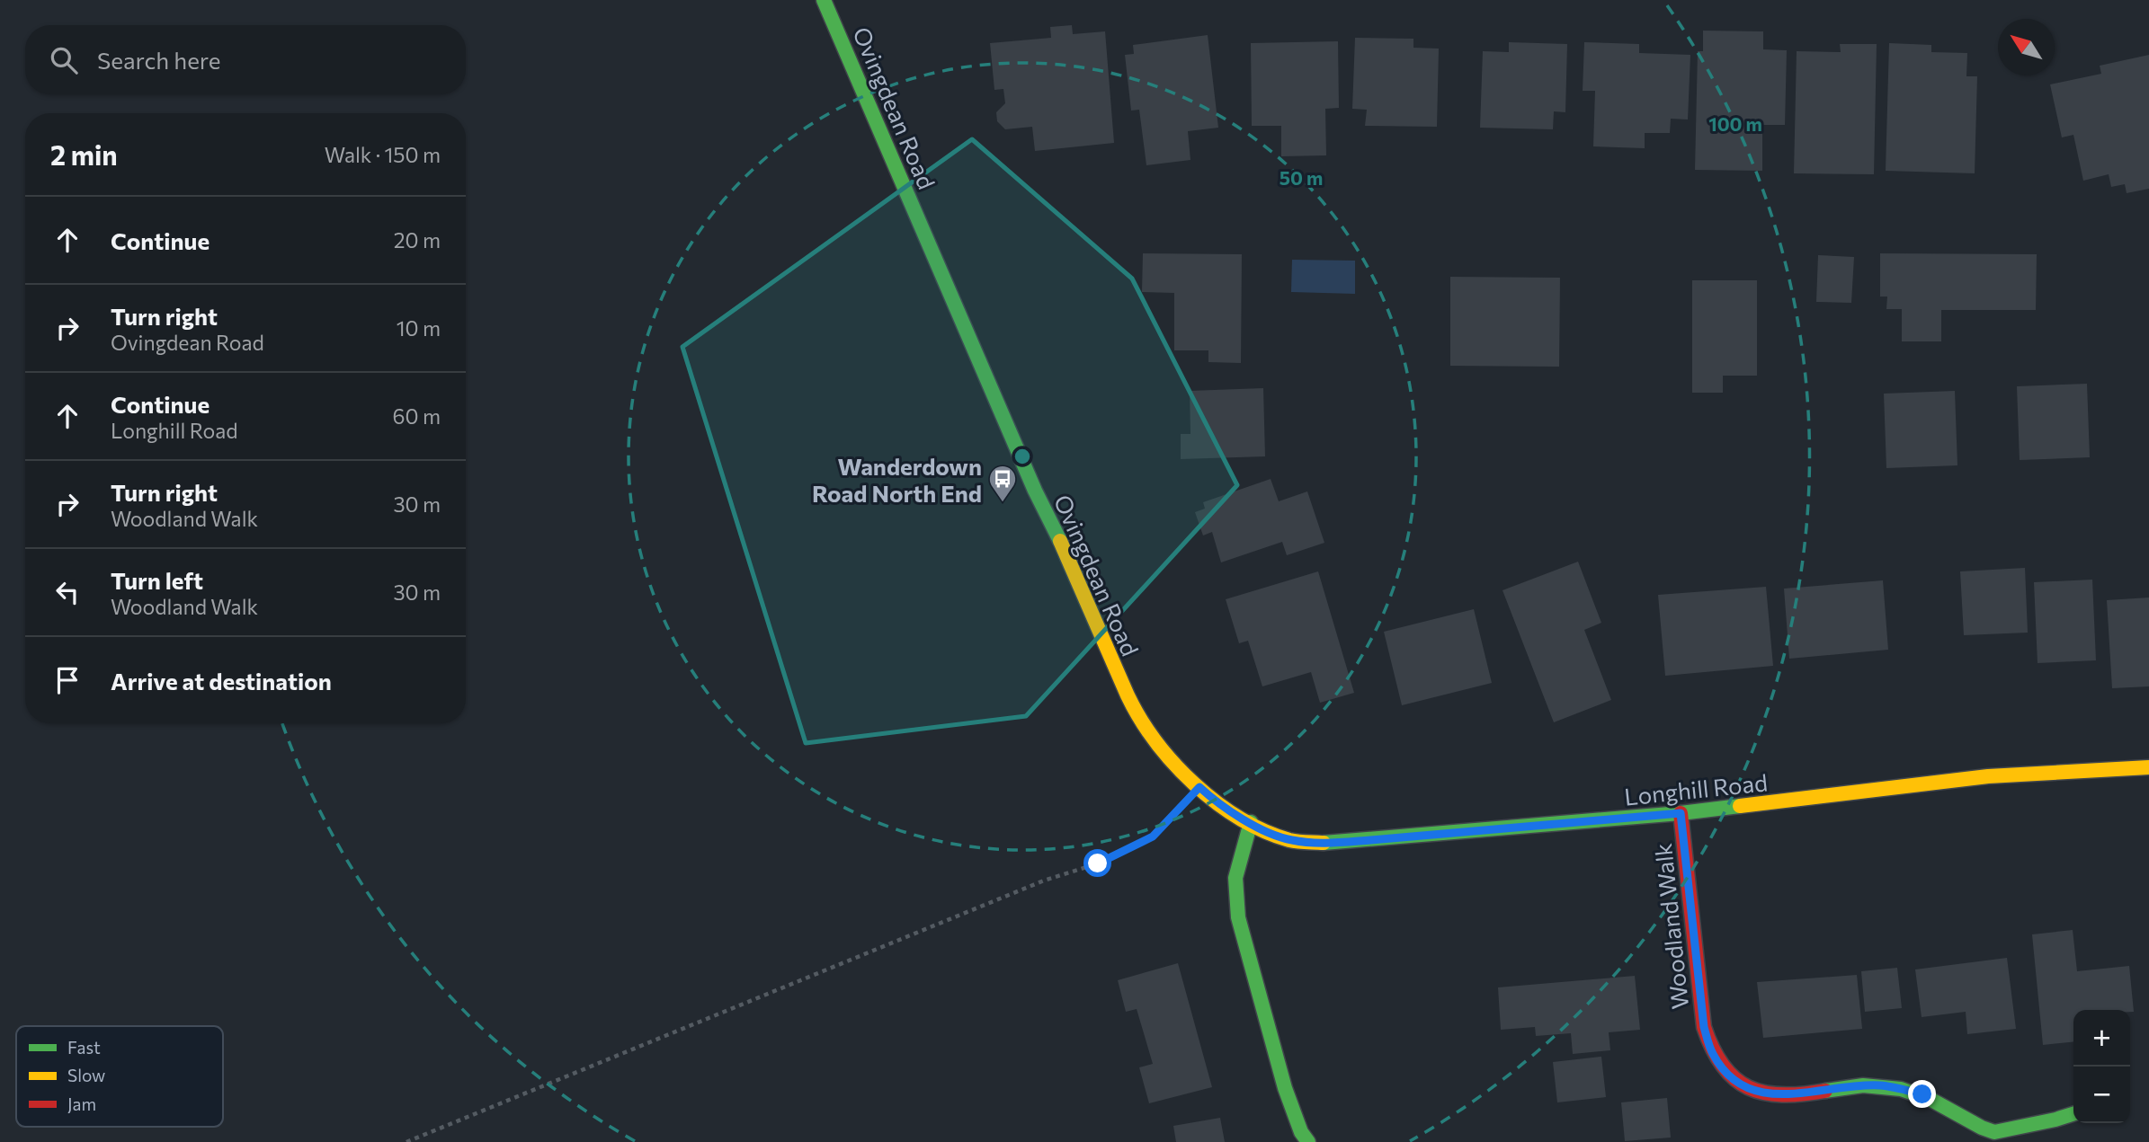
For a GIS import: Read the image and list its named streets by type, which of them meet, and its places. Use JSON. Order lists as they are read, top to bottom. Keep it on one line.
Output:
{"streets":{"street":["Ovingdean Road","Longhill Road","Woodland Walk"]},"crossings":[["Ovingdean Road","Longhill Road"],["Longhill Road","Woodland Walk"]],"places":{"bus stop":["Wanderdown Road North End"]},"legend":["Fast","Slow","Jam"],"north":"top left","page":{"search":"Search here","heading":["2 min","Walk · 150 m"],"list":[["Continue","20 m"],["Turn right","Ovingdean Road","10 m"],["Continue","Longhill Road","60 m"],["Turn right","Woodland Walk","30 m"],["Turn left","Woodland Walk","30 m"],"Arrive at destination"],"map_buttons":["+","−"]},"rings":["100 m","50 m"]}
